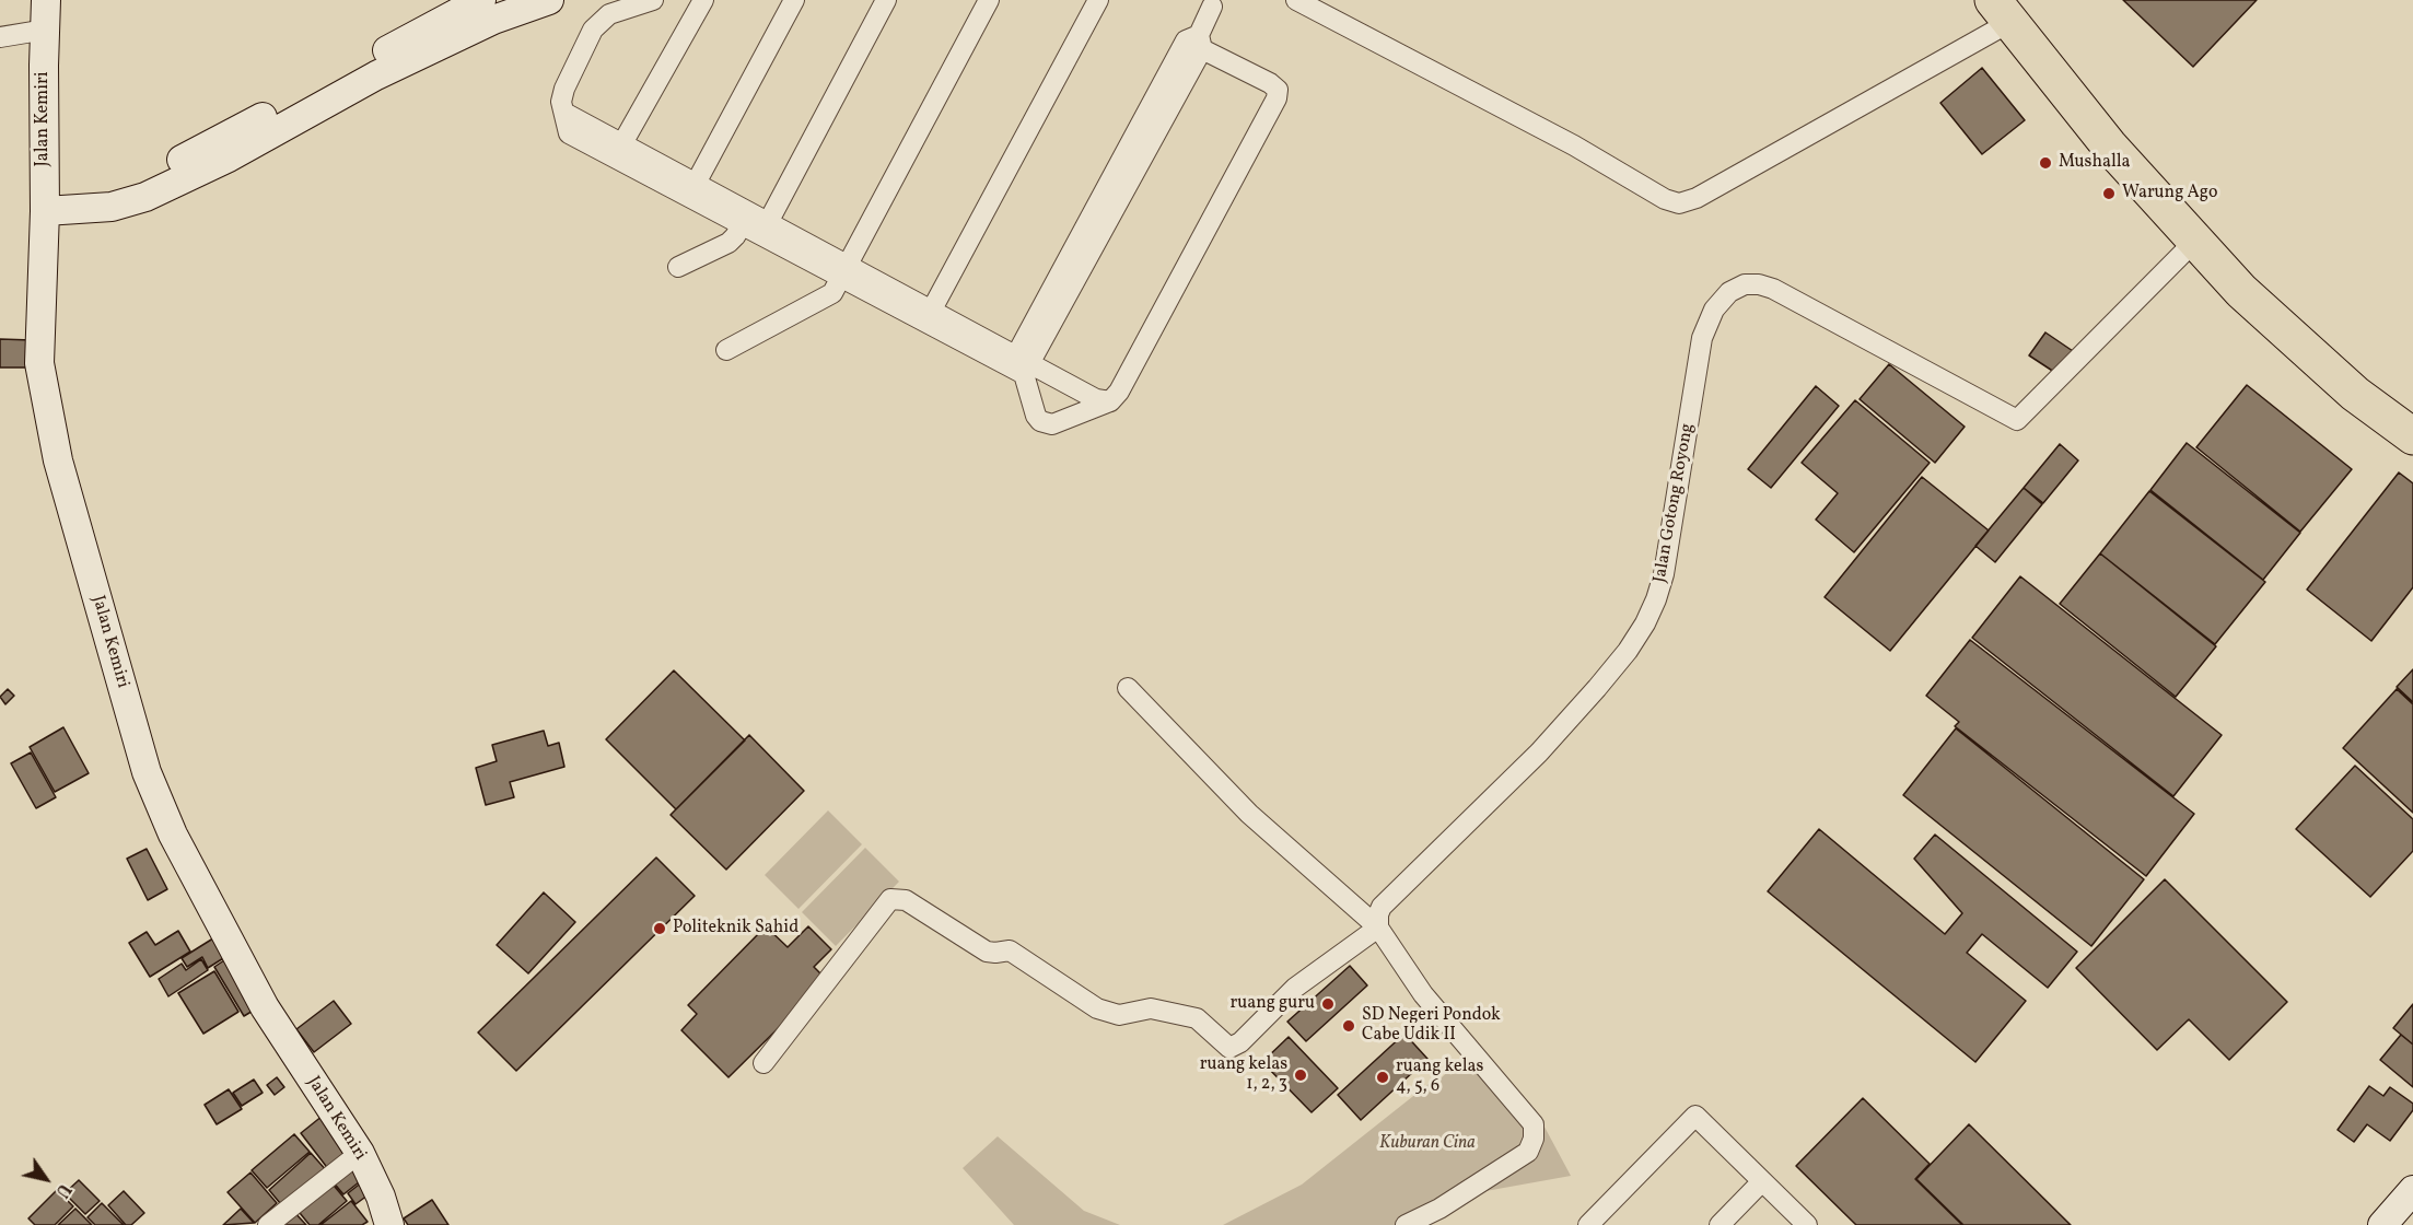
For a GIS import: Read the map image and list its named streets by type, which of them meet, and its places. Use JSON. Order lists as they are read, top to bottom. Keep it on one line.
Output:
{"streets":{"street":["Jalan Kemiri","Jalan Gotong Royong"]},"parks":["Kuburan Cina"],"places":["Mushalla","Warung Ago","Politeknik Sahid","ruang guru","SD Negeri Pondok Cabe Udik II","ruang kelas 1, 2, 3","ruang kelas 4, 5, 6"],"north":"bottom right"}
